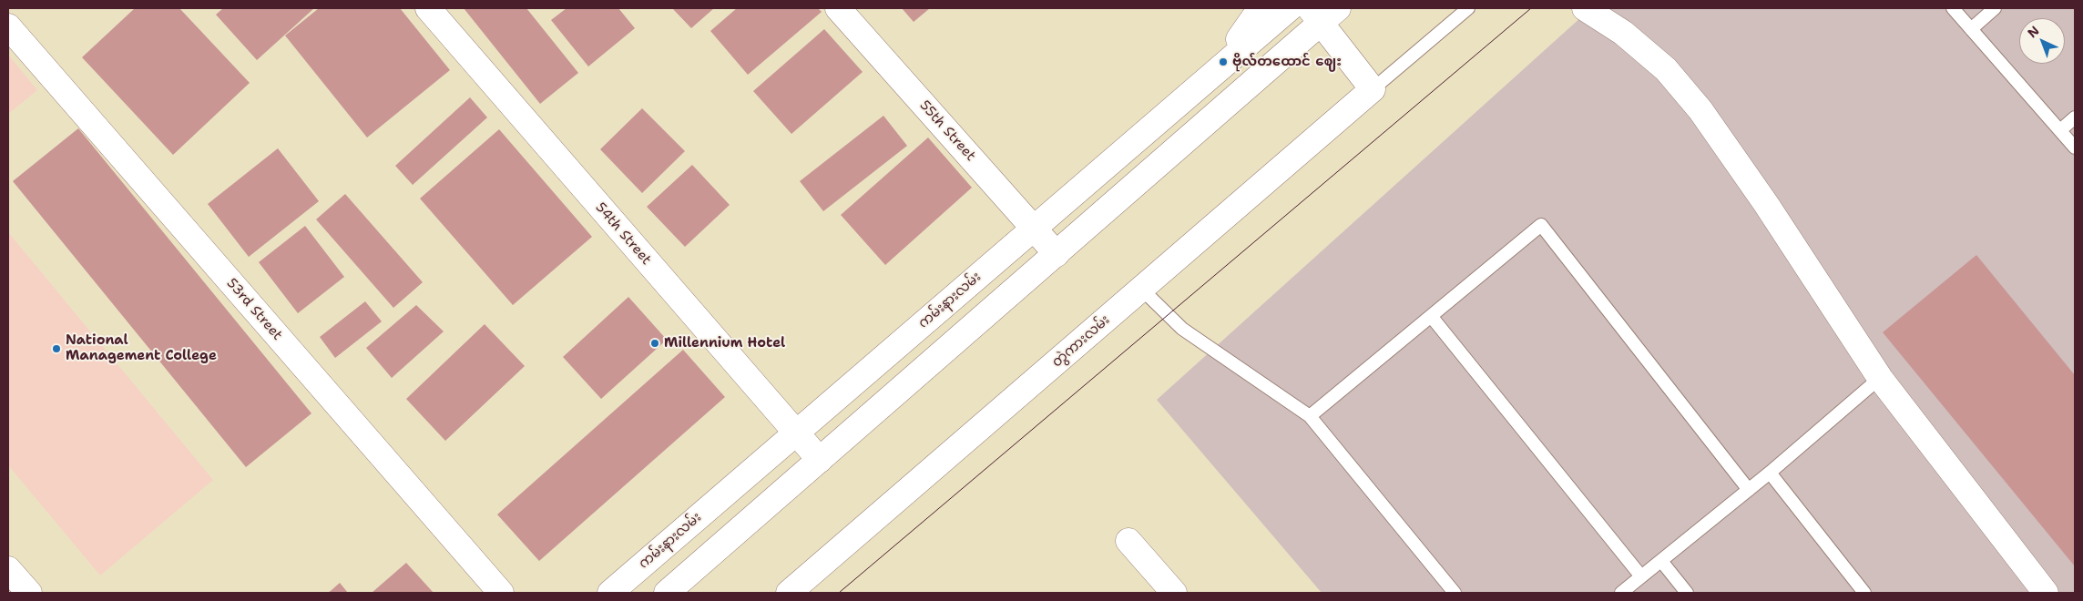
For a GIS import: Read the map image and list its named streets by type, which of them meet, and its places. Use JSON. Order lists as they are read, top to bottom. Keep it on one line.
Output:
{"streets":{"main road":["55th Street","54th Street","ကမ်းနားလမ်း","53rd Street","တွဲကားလမ်း"]},"crossings":[["55th Street","ကမ်းနားလမ်း"],["54th Street","ကမ်းနားလမ်း"]],"places":["ဗိုလ်တထောင် ဈေး","Millennium Hotel","National Management College"],"north":"top left"}
